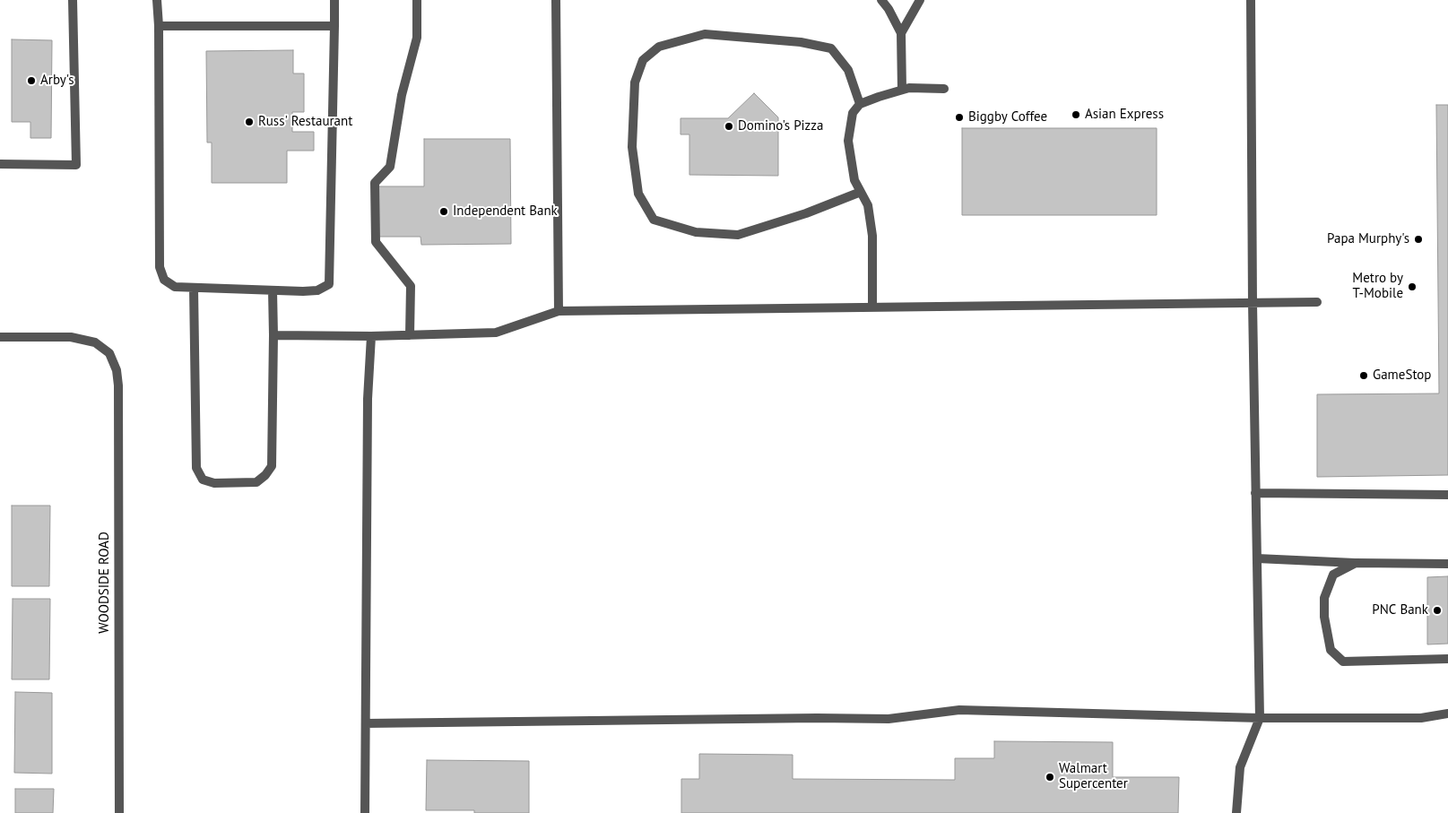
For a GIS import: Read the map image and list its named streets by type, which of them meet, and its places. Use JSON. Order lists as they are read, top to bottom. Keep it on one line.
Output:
{"streets":{"street":["WOODSIDE ROAD"]},"places":["Arby's","Asian Express","Biggby Coffee","Russ' Restaurant","Domino's Pizza","Independent Bank","Papa Murphy's","Metro by T-Mobile","GameStop","PNC Bank","Walmart Supercenter"]}
